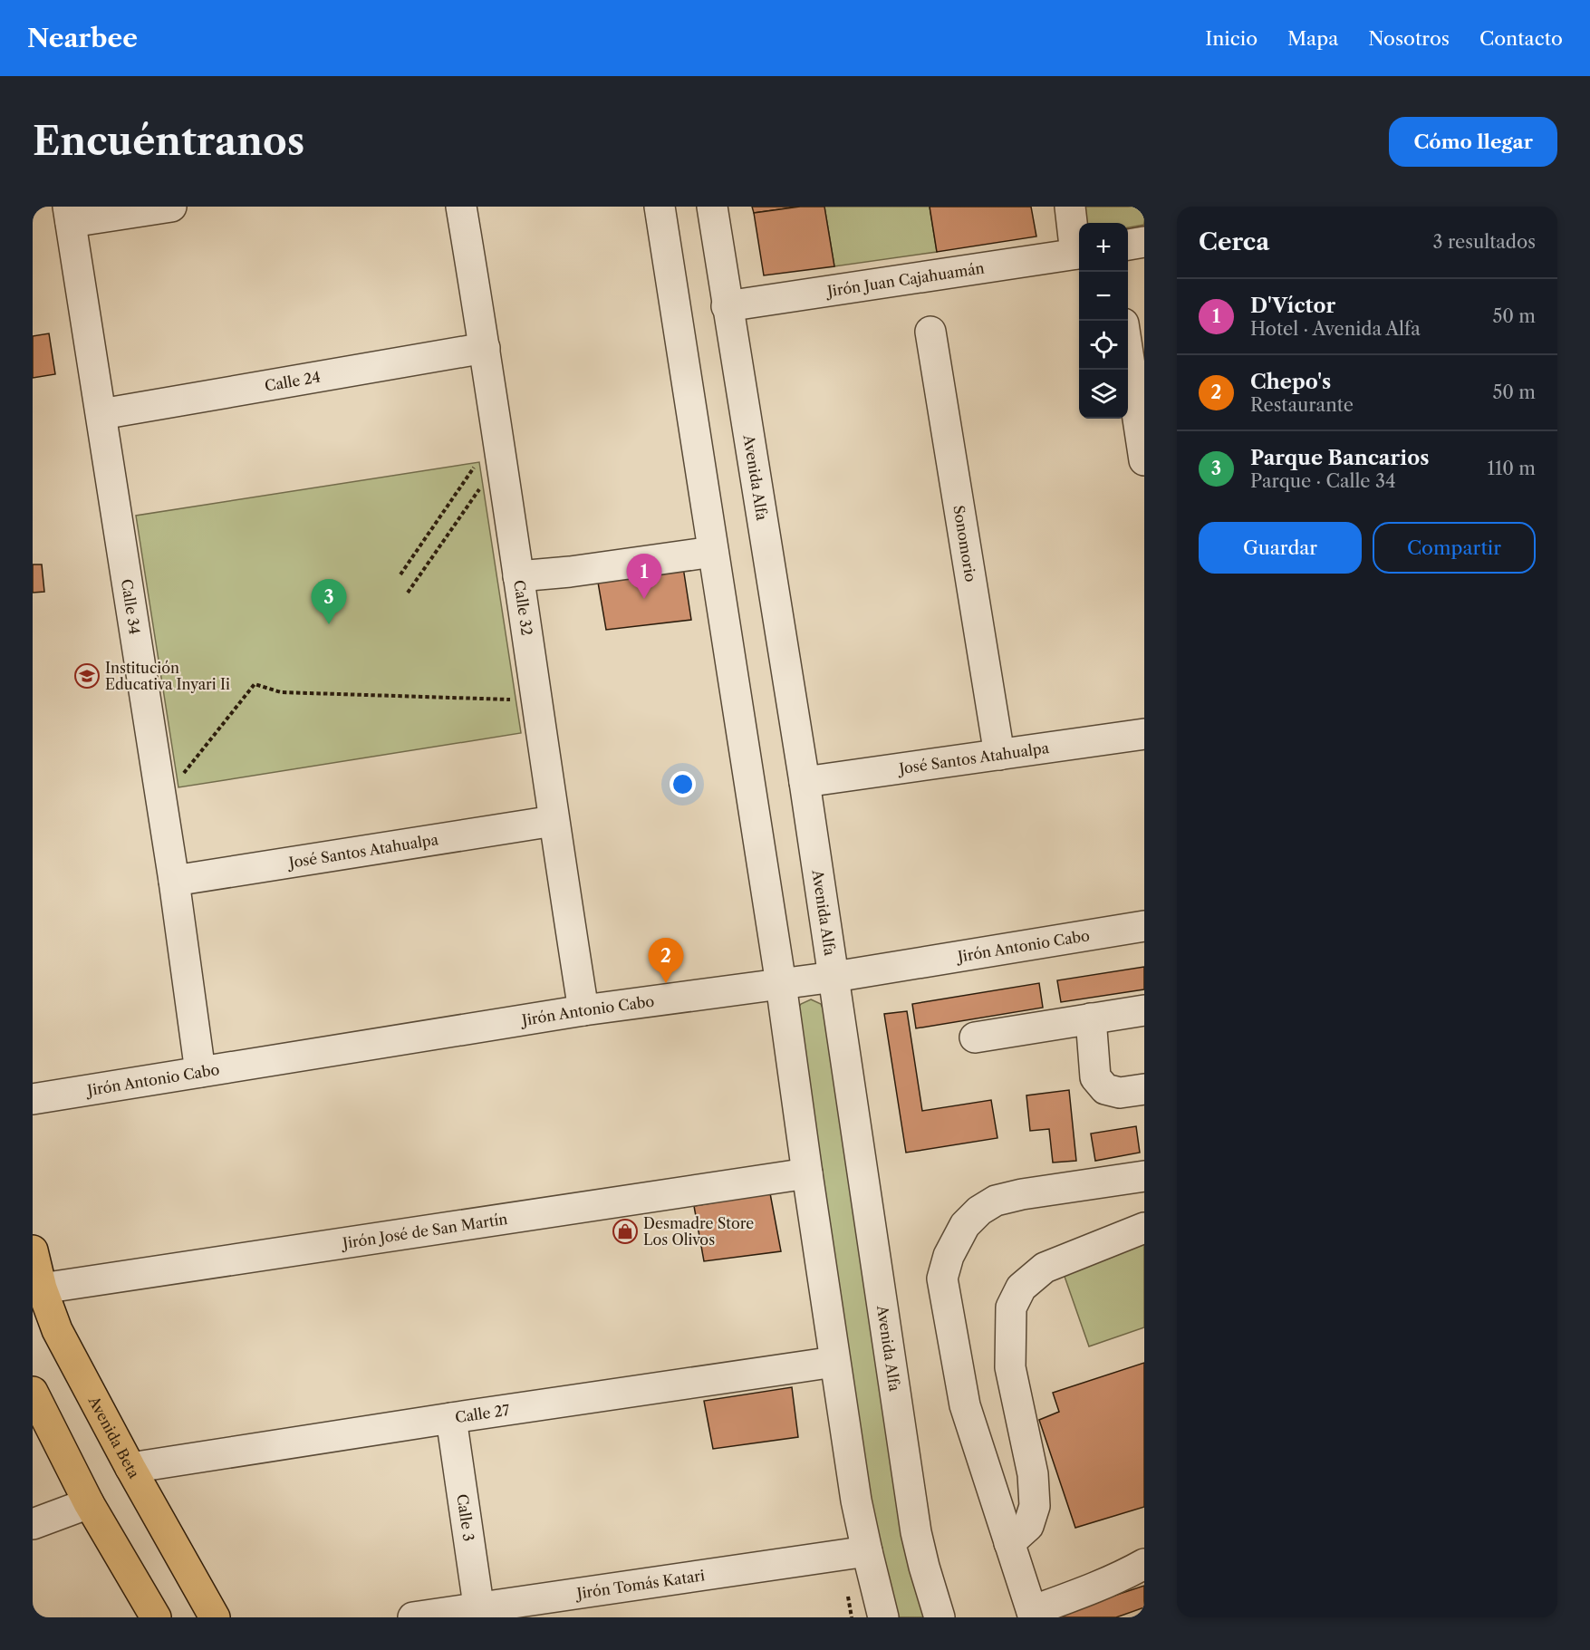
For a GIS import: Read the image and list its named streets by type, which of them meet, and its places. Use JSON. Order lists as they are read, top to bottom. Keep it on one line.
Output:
{"streets":{"main road":["Avenida Beta"],"street":["Jirón Juan Cajahuamán","Calle 24","Avenida Alfa","Sonomorio","Calle 34","Calle 32","José Santos Atahualpa","Jirón Antonio Cabo","Jirón José de San Martín","Calle 27","Calle 3","Jirón Tomás Katari"]},"crossings":[["Jirón Juan Cajahuamán","Avenida Alfa"],["Calle 24","Calle 34"],["Calle 24","Calle 32"],["Avenida Alfa","José Santos Atahualpa"],["Avenida Alfa","Jirón Antonio Cabo"],["Sonomorio","José Santos Atahualpa"],["Calle 34","José Santos Atahualpa"],["Calle 34","Jirón Antonio Cabo"],["Calle 32","José Santos Atahualpa"],["Calle 32","Jirón Antonio Cabo"],["Jirón José de San Martín","Avenida Beta"],["Calle 27","Avenida Beta"],["Calle 27","Calle 3"],["Calle 3","Jirón Tomás Katari"]],"places":{"school or university":["Institución Educativa Inyari Ii"],"shop":["Desmadre Store Los Olivos"]},"page":{"header":"Nearbee","nav":["Inicio","Mapa","Nosotros","Contacto"],"buttons":["Cómo llegar",["Guardar","Compartir"]],"title":"Encuéntranos","heading":["Cerca","3 resultados"],"map_buttons":["+","−"],"list":[{"mark":"1","name":"D'Víctor","note":"Hotel · Avenida Alfa","value":"50 m"},{"mark":"2","name":"Chepo's","note":"Restaurante","value":"50 m"},{"mark":"3","name":"Parque Bancarios","note":"Parque · Calle 34","value":"110 m"}],"pins":["1","3","2"]}}
